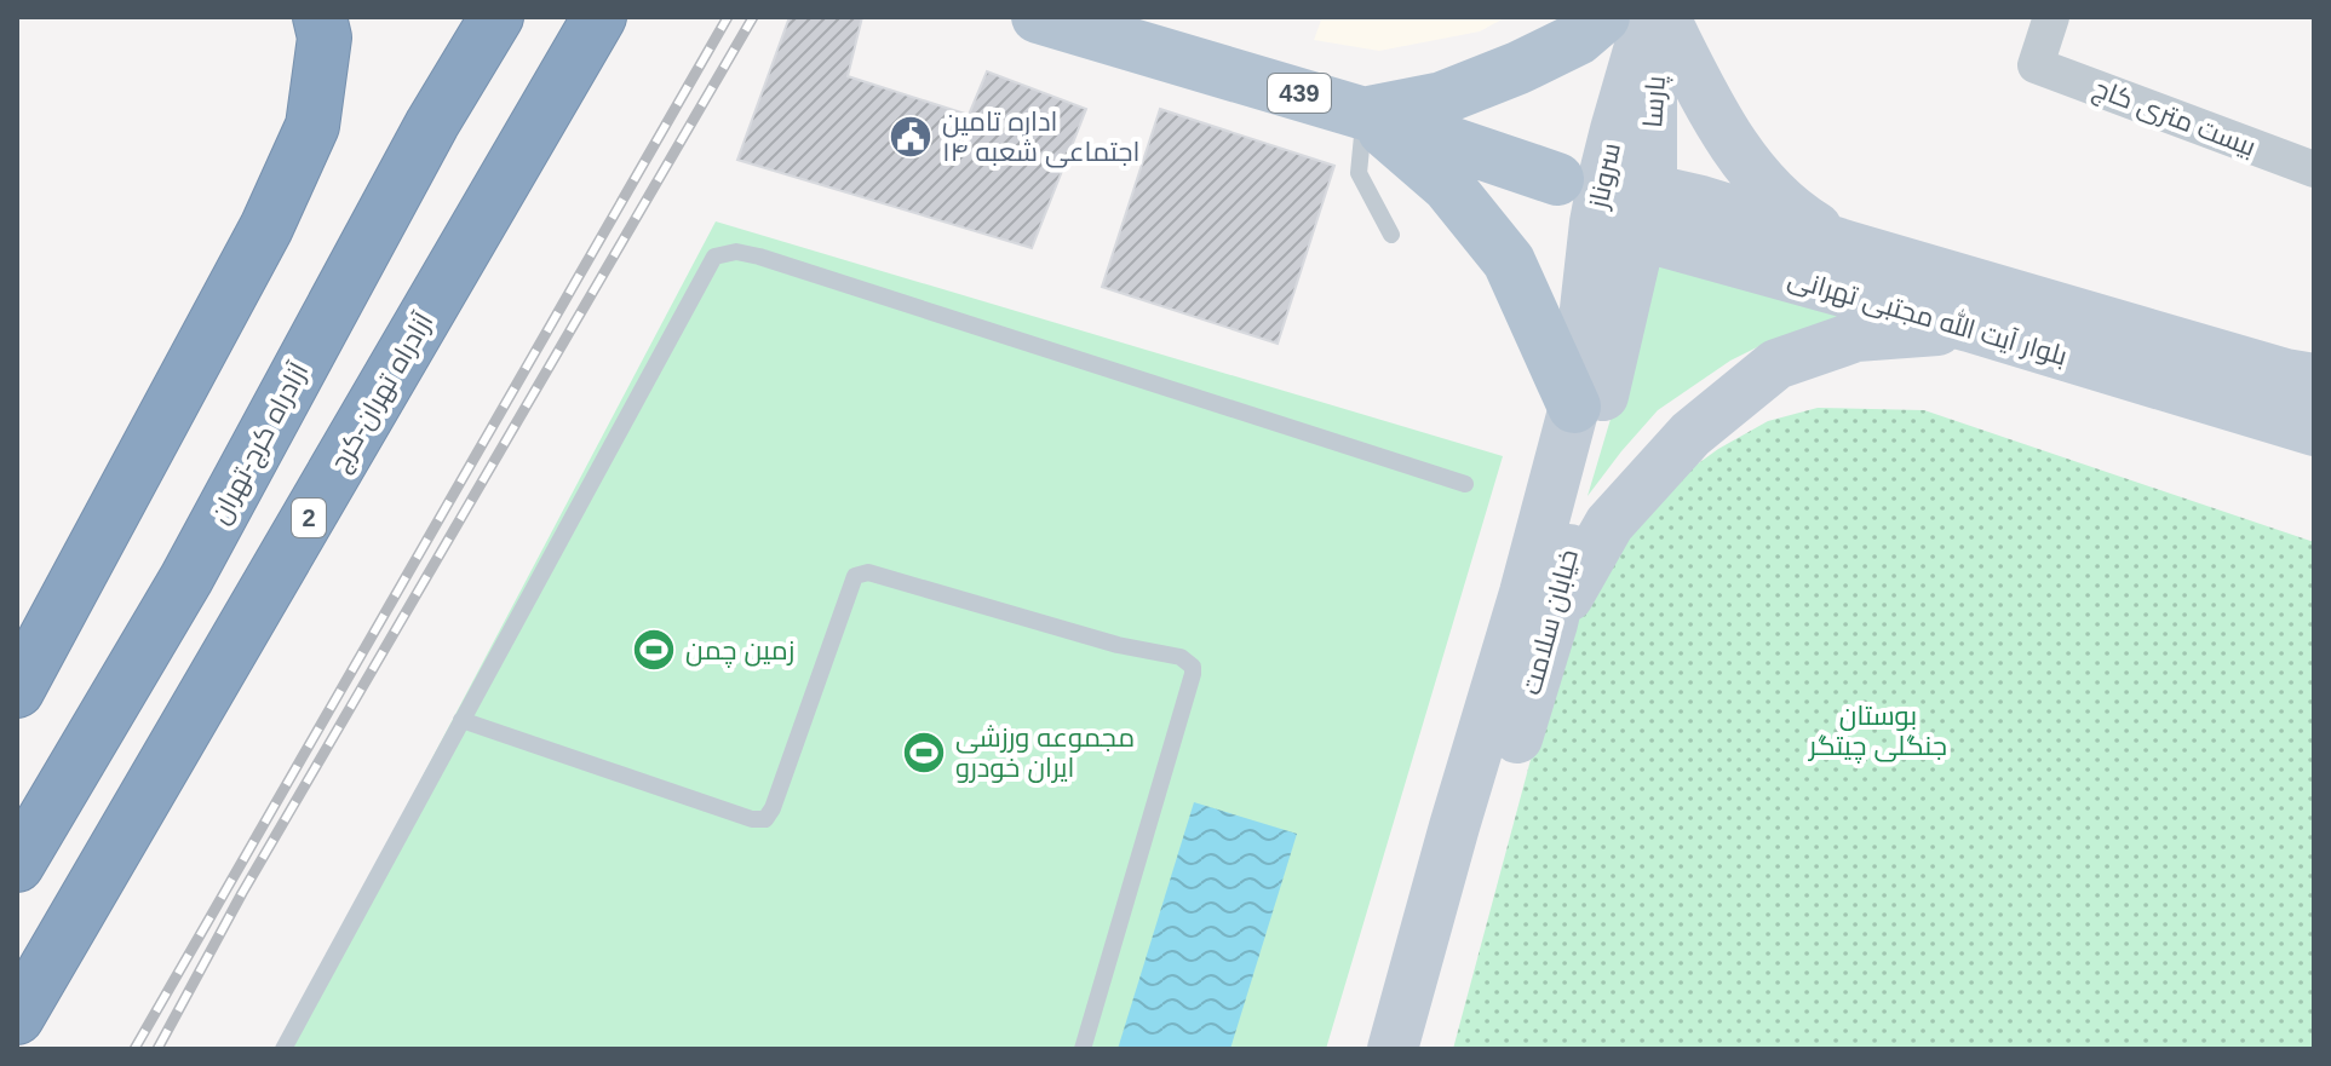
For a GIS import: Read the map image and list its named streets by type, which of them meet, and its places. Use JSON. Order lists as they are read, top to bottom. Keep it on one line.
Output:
{"streets":{"highway":["آزادراه تهران-کرج","آزادراه کرج-تهران","2"],"main road":["439","پارسا","سروناز","بلوار آیت الله مجتبی تهرانی","خیابان سلامت"],"street":["بیست متری کاج"]},"crossings":[["439","پارسا"],["439","سروناز"],["439","بلوار آیت الله مجتبی تهرانی"],["439","خیابان سلامت"],["پارسا","سروناز"],["پارسا","بلوار آیت الله مجتبی تهرانی"],["پارسا","خیابان سلامت"],["سروناز","بلوار آیت الله مجتبی تهرانی"],["سروناز","خیابان سلامت"],["بلوار آیت الله مجتبی تهرانی","خیابان سلامت"]],"parks":["بوستان جنگلی چیتگر"],"places":{"public building":["اداره تامین اجتماعی شعبه ۱۴"],"sports":["زمین چمن","مجموعه ورزشی ایران خودرو"]}}
